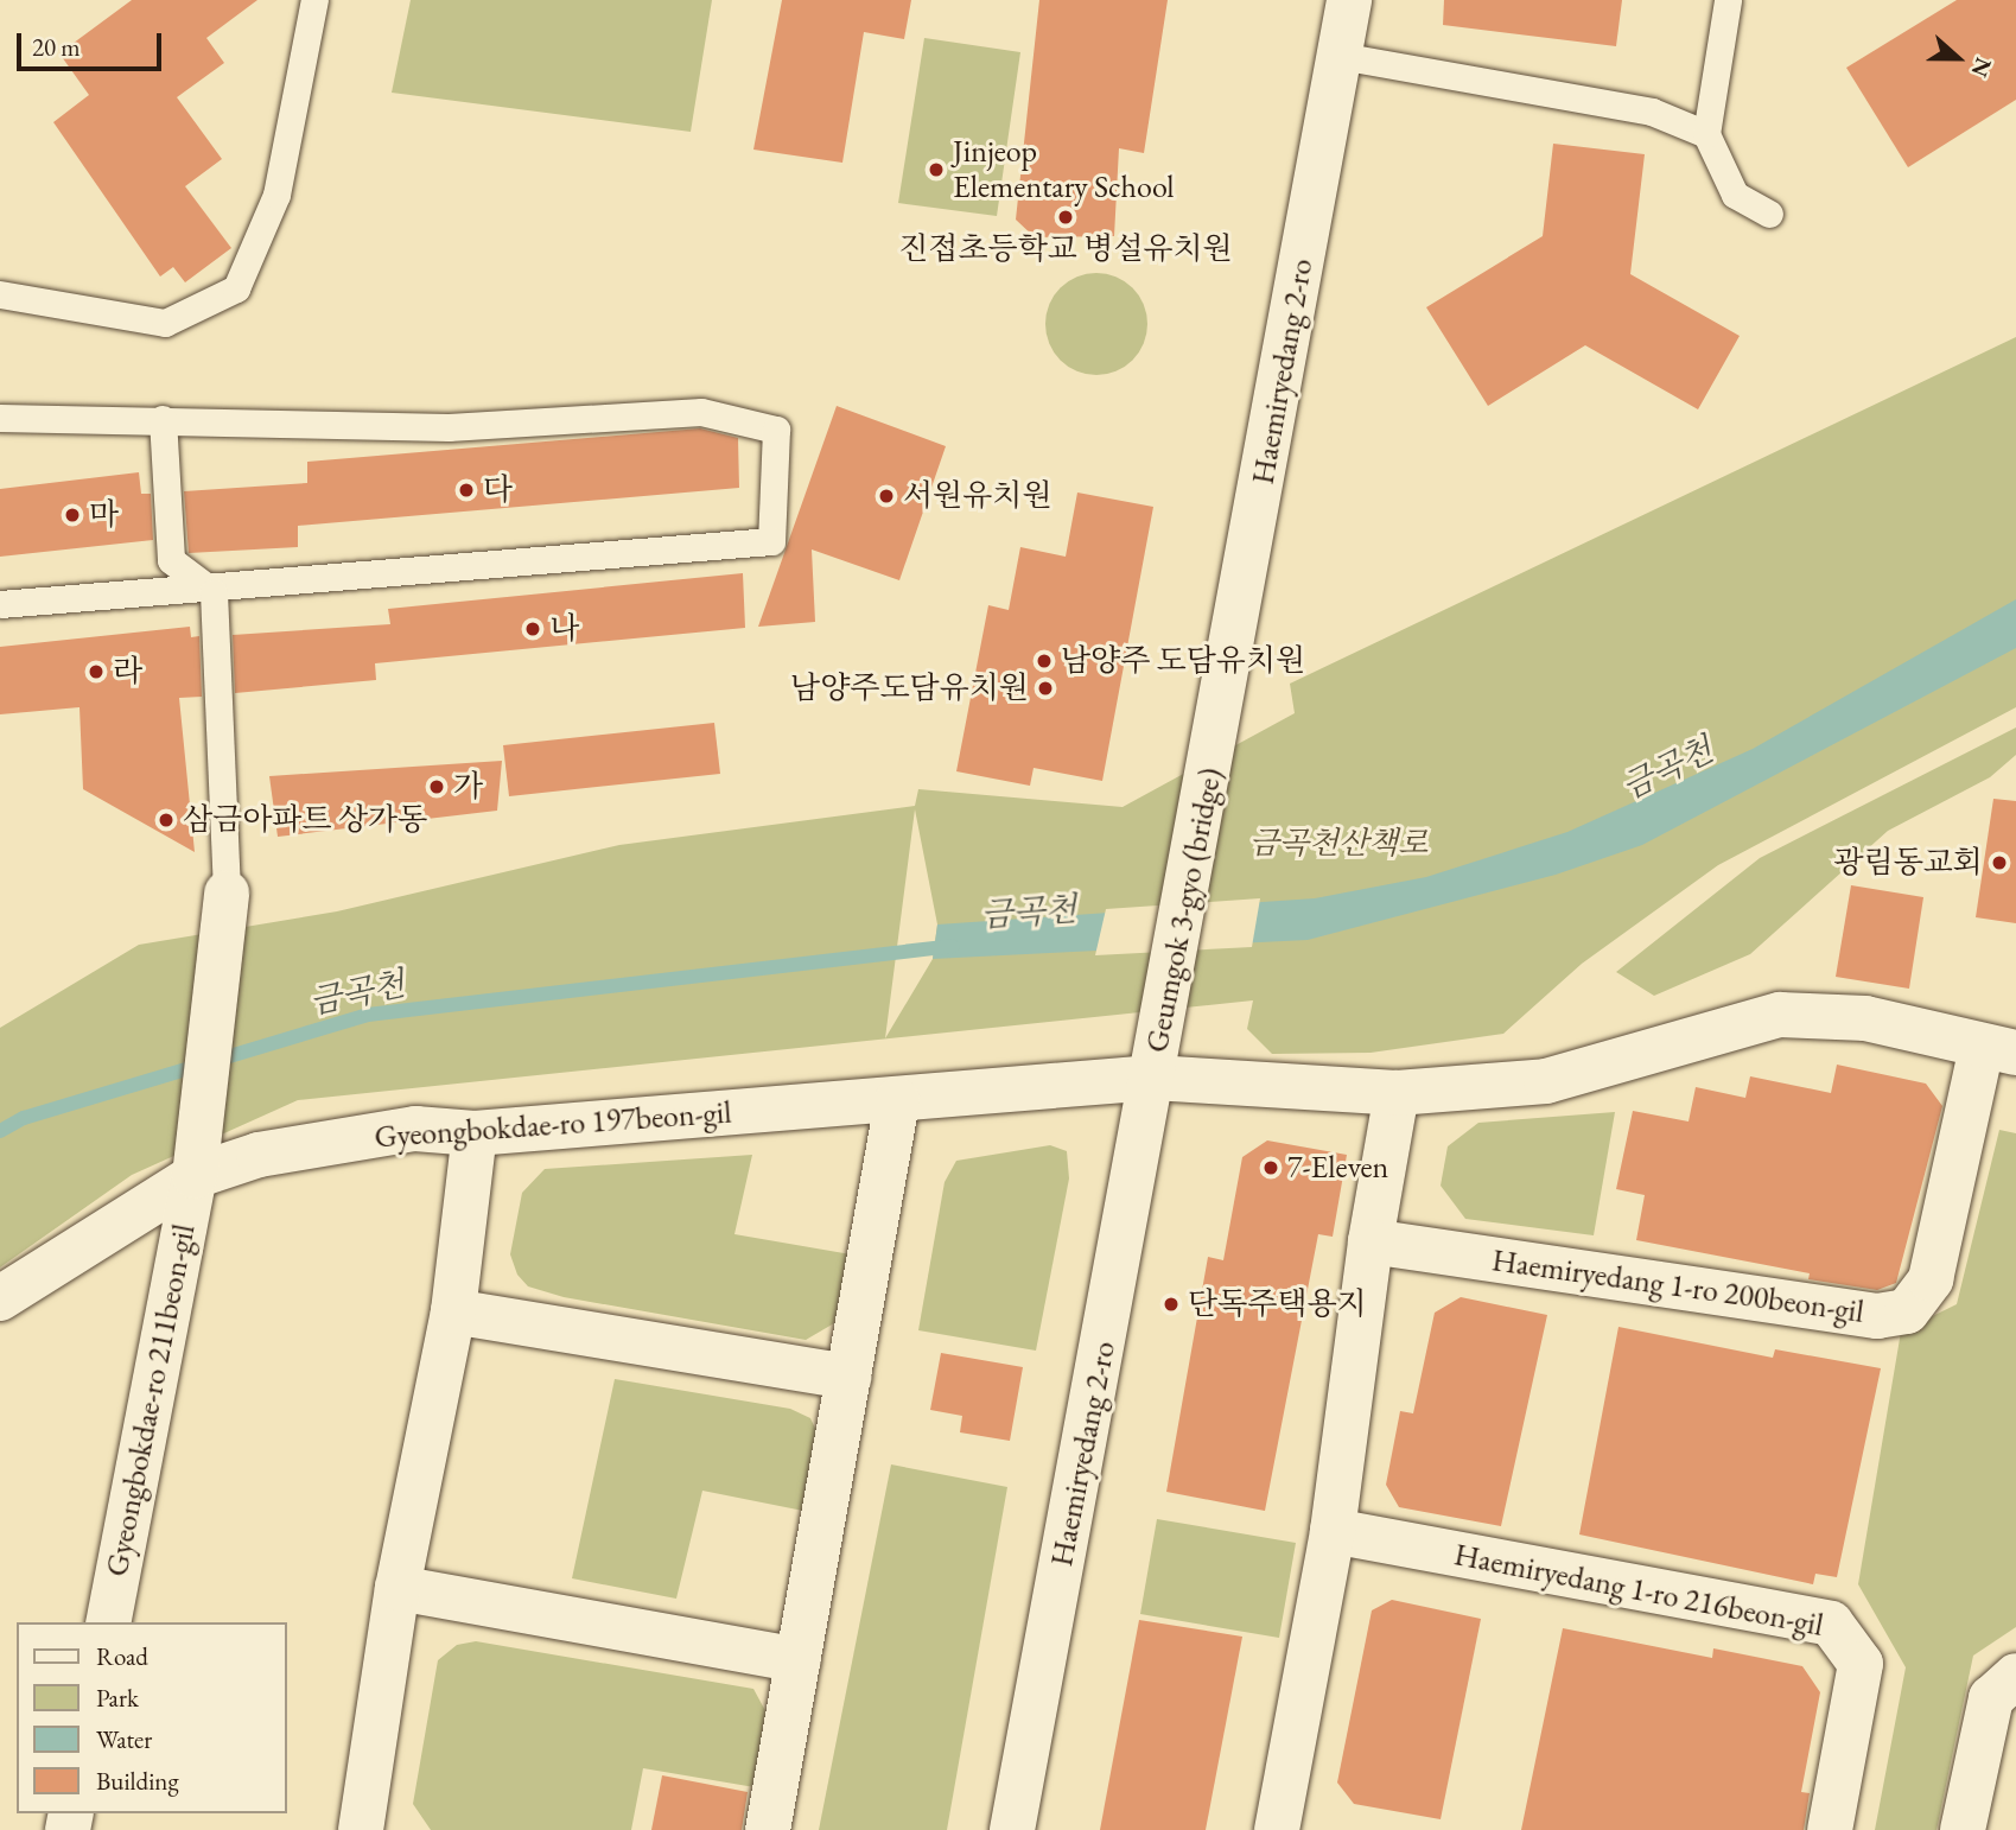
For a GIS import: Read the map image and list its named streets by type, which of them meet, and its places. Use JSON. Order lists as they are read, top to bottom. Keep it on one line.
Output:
{"streets":{"street":["Haemiryedang 2-ro","Geumgok 3-gyo (bridge)","Gyeongbokdae-ro 197beon-gil","Haemiryedang 1-ro 200beon-gil","Gyeongbokdae-ro 211beon-gil","Haemiryedang 1-ro 216beon-gil"]},"crossings":[["Haemiryedang 2-ro","Geumgok 3-gyo (bridge)"],["Haemiryedang 2-ro","Gyeongbokdae-ro 197beon-gil"],["Haemiryedang 2-ro","Haemiryedang 1-ro 200beon-gil"],["Geumgok 3-gyo (bridge)","Gyeongbokdae-ro 197beon-gil"],["Geumgok 3-gyo (bridge)","Haemiryedang 1-ro 200beon-gil"],["Gyeongbokdae-ro 197beon-gil","Haemiryedang 1-ro 200beon-gil"],["Gyeongbokdae-ro 197beon-gil","Gyeongbokdae-ro 211beon-gil"]],"water":["금곡천"],"parks":["금곡천산책로"],"places":["Jinjeop Elementary School","진접초등학교 병설유치원","다","서원유치원","마","나","남양주 도담유치원","라","남양주도담유치원","가","삼금아파트 상가동","광림동교회","7-Eleven","단독주택용지"],"legend":["Road","Park","Water","Building"],"scale_bar":"20 m","north":"right"}
